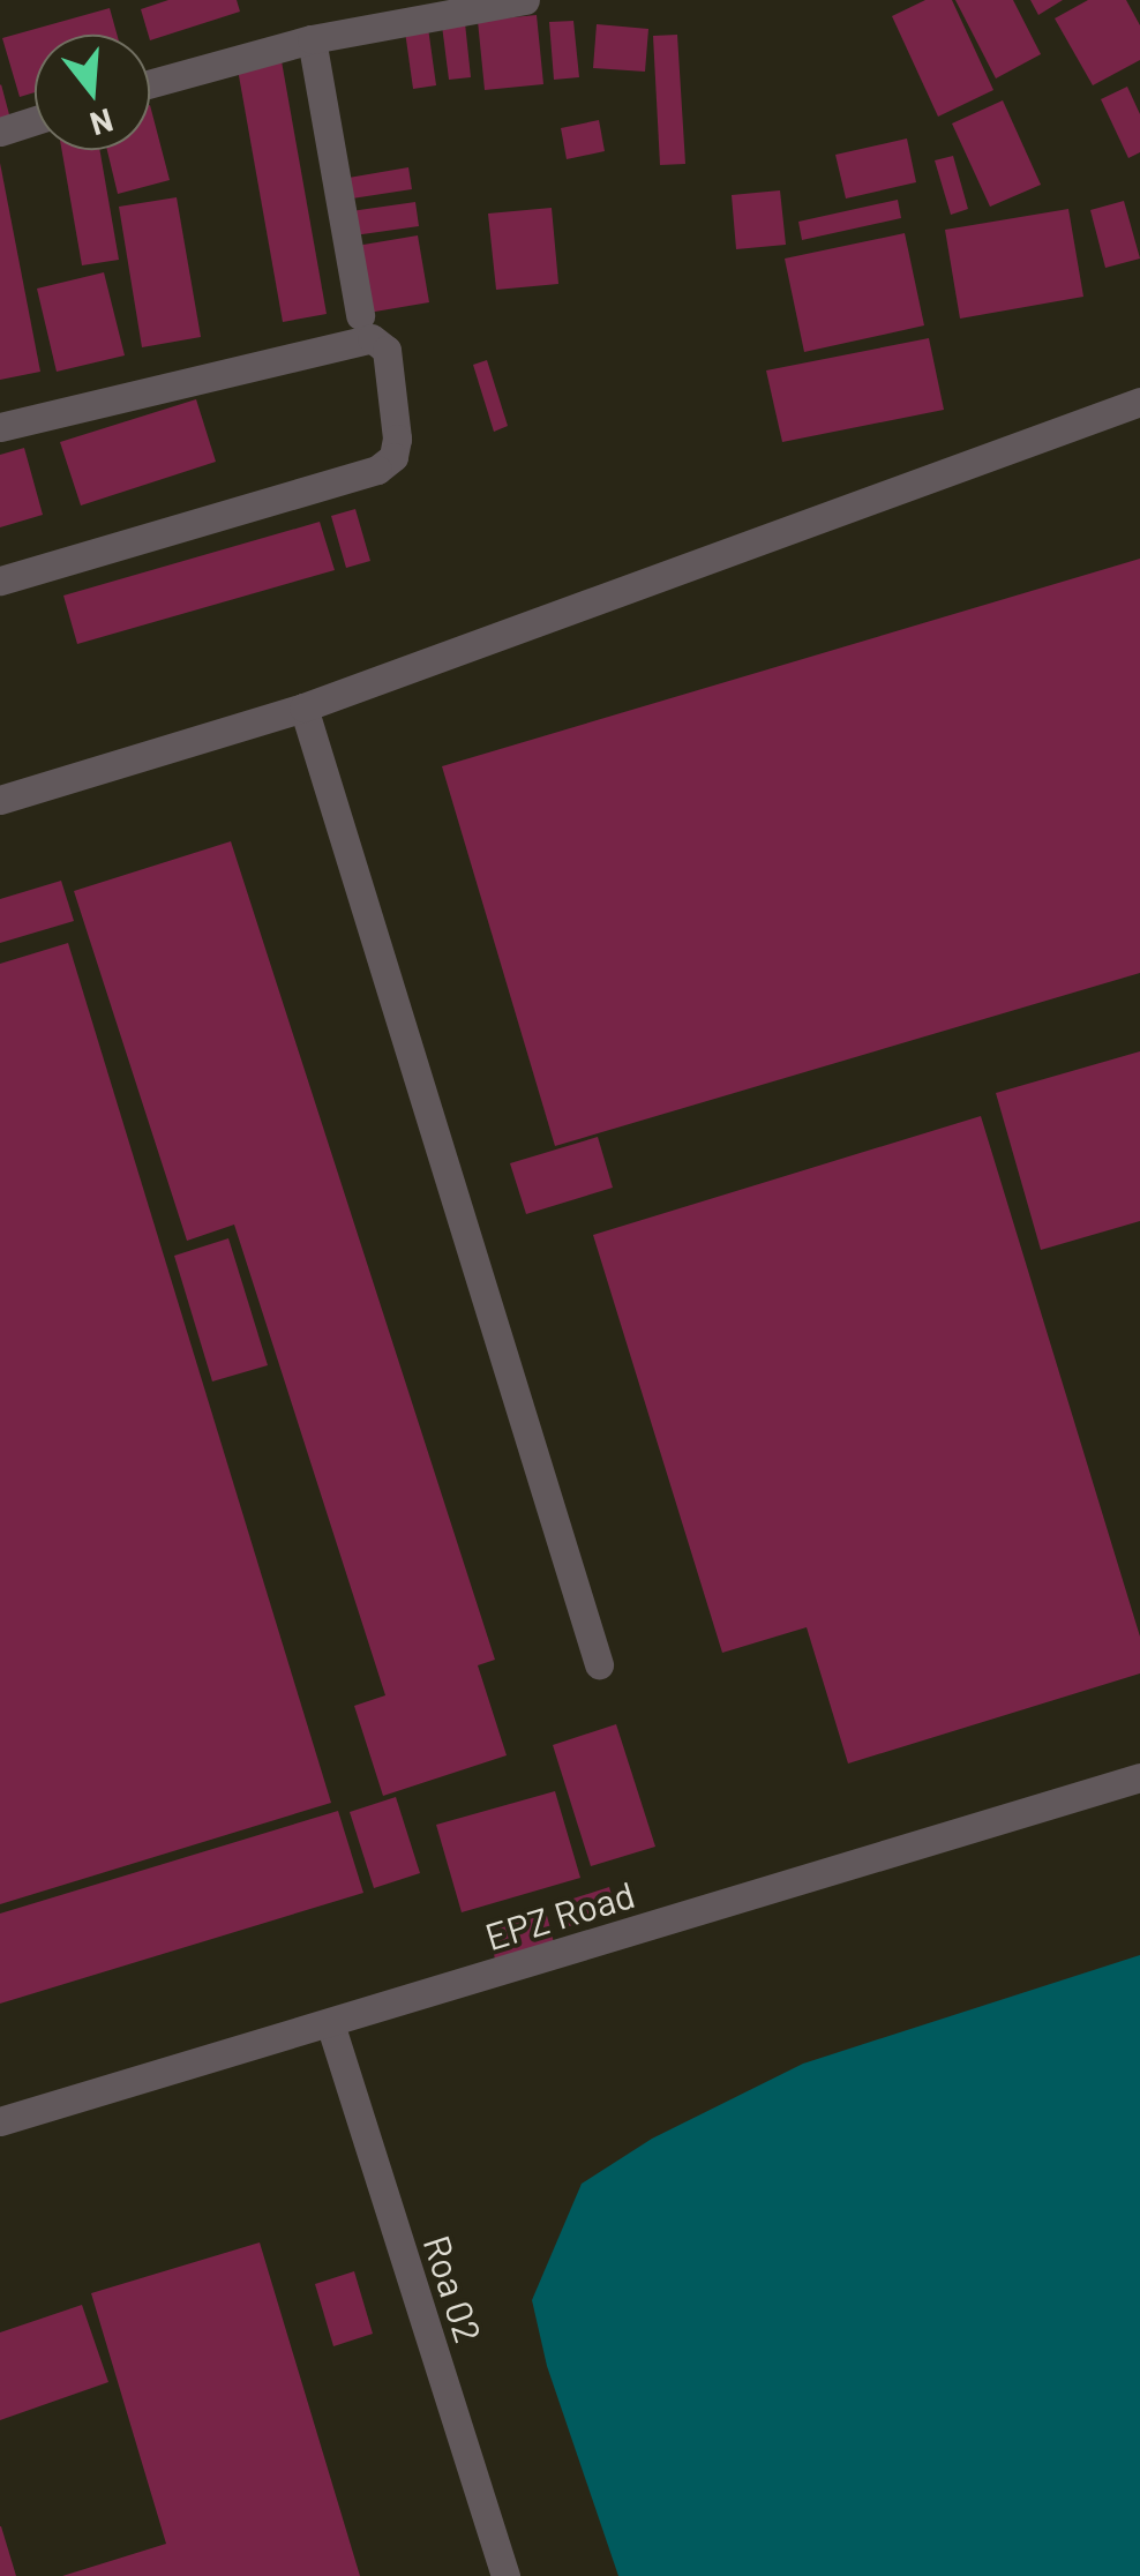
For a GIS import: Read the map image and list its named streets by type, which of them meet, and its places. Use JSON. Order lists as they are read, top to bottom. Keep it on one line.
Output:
{"streets":{"street":["EPZ Road","Roa 02"]},"crossings":[["EPZ Road","Roa 02"]],"north":"bottom"}
